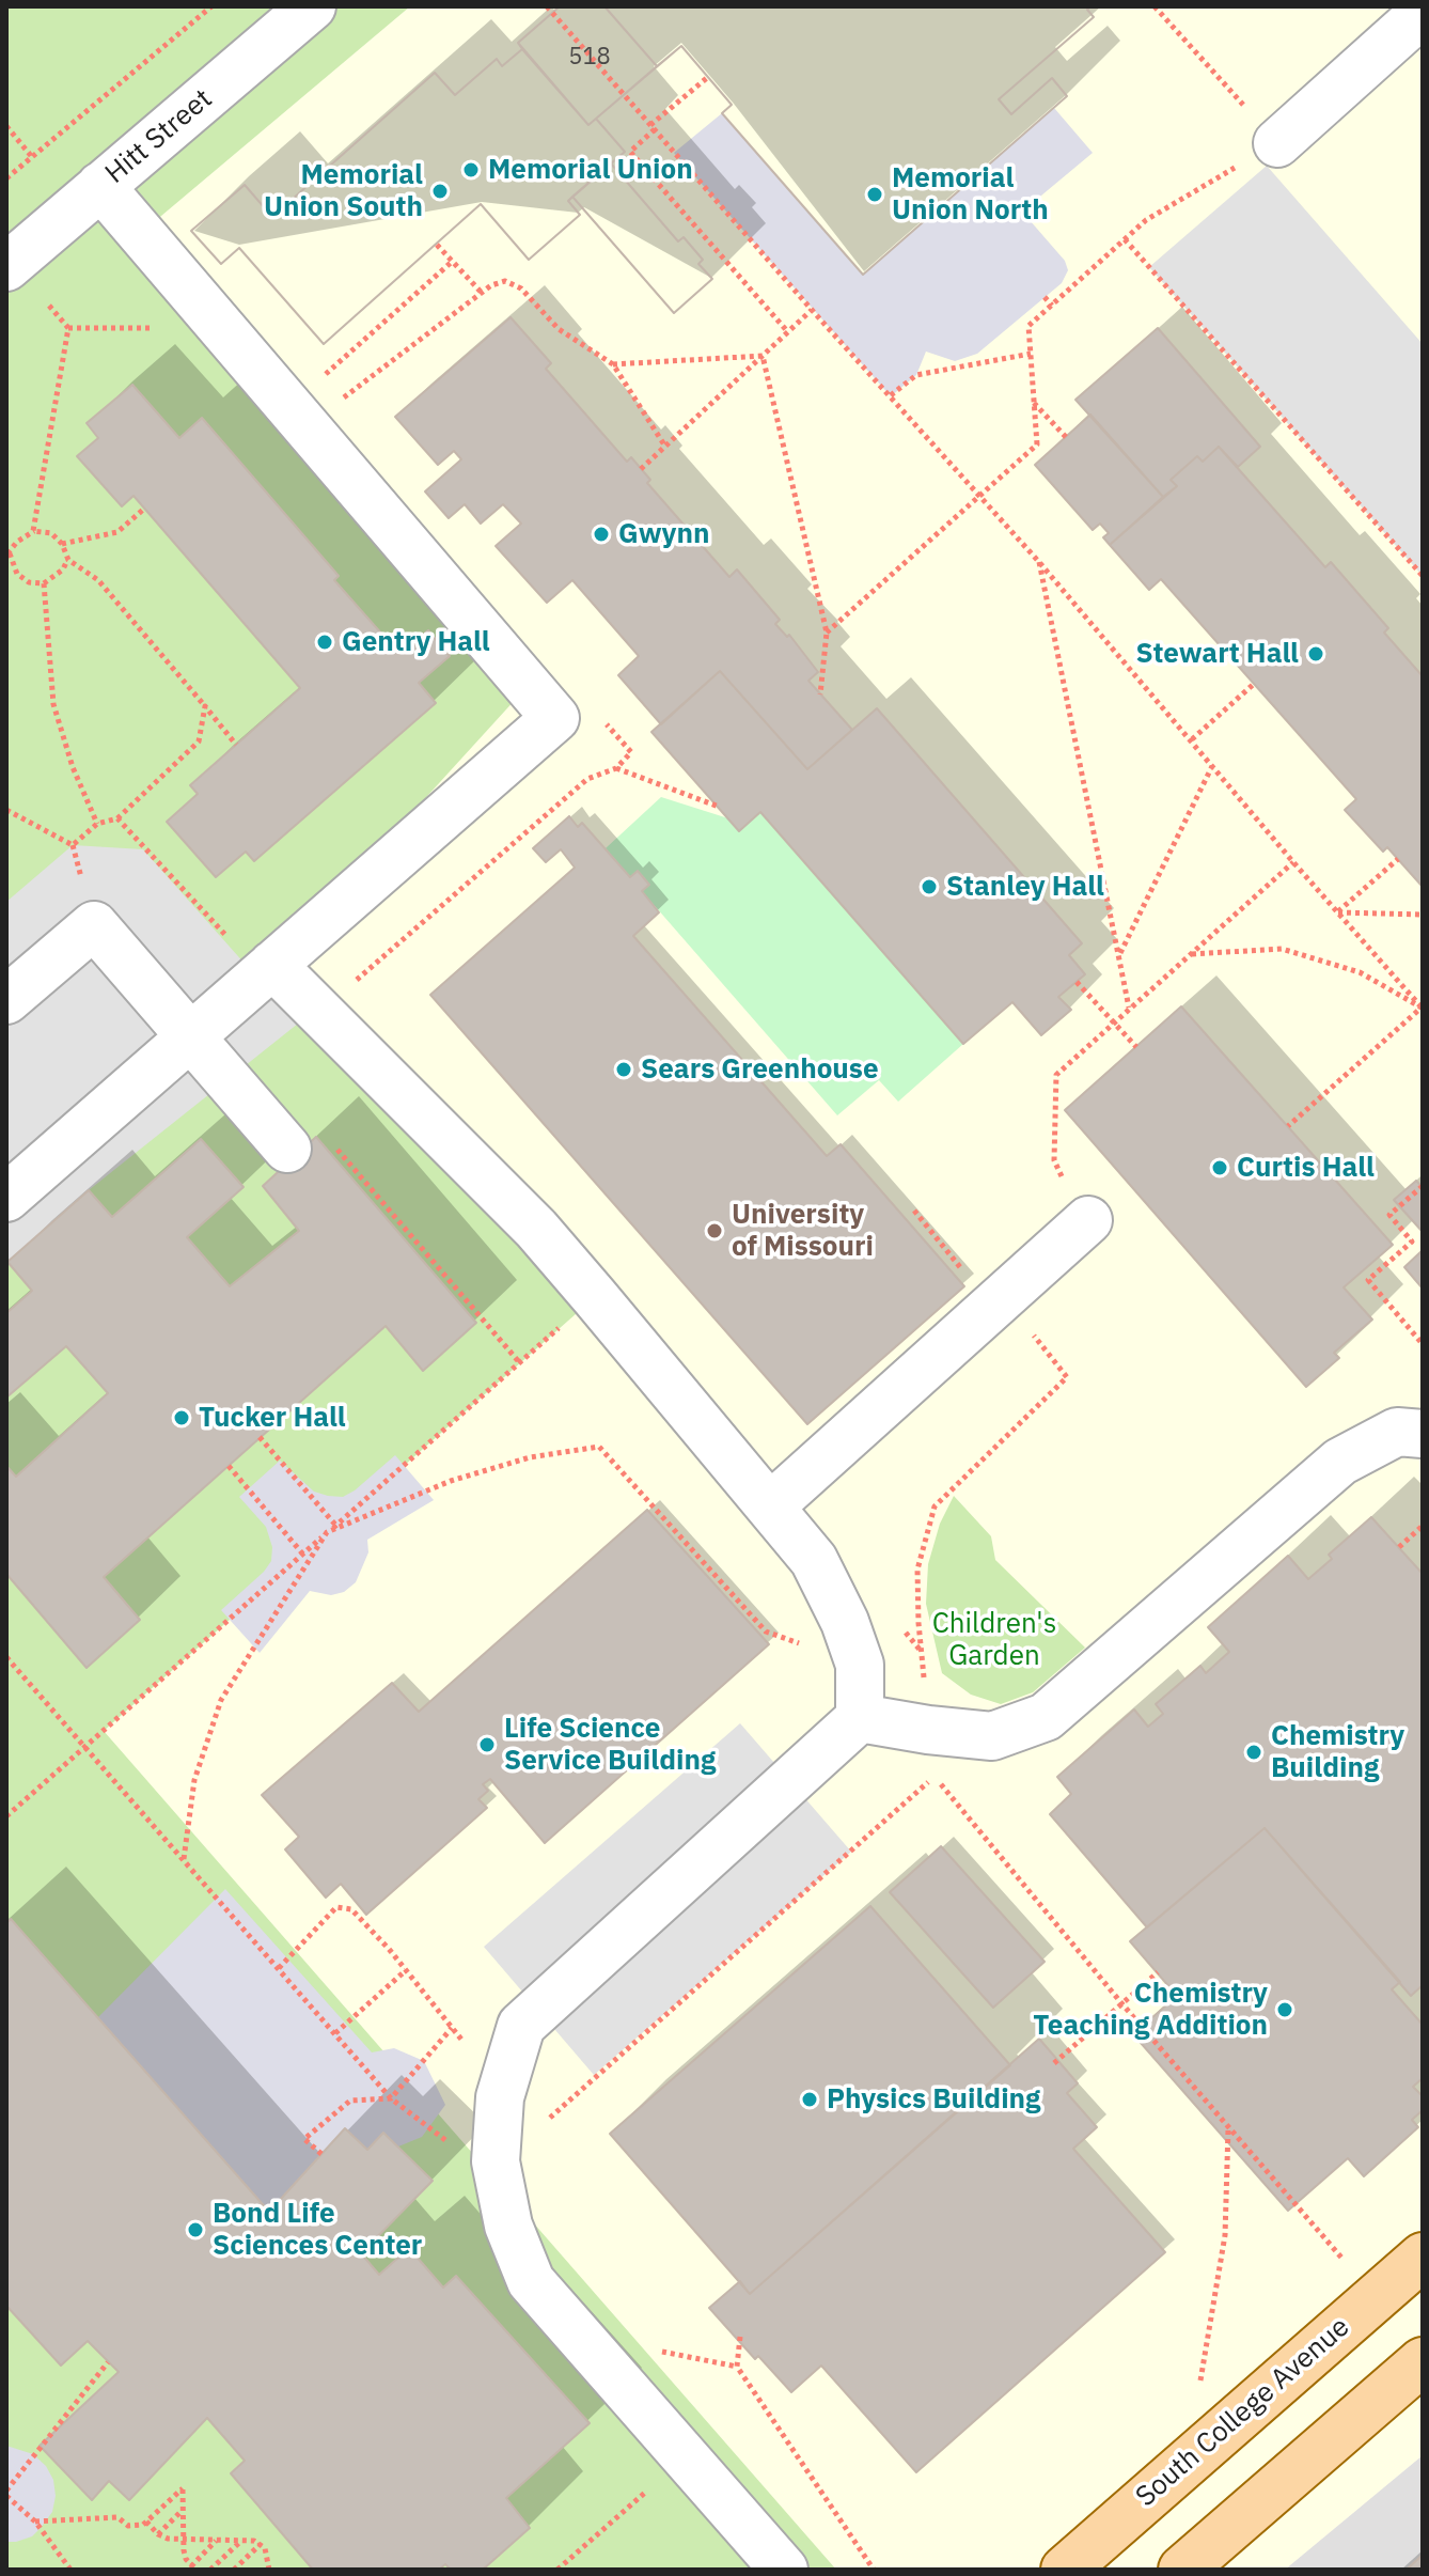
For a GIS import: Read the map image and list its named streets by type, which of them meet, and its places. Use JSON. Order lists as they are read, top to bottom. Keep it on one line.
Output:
{"streets":{"main road":["South College Avenue"],"street":["Hitt Street"]},"parks":["Children's Garden"],"places":["Memorial Union","Memorial Union South","Memorial Union North","Gwynn","Gentry Hall","Stewart Hall","Stanley Hall","Sears Greenhouse","Curtis Hall","University of Missouri","Tucker Hall","Life Science Service Building","Chemistry Building","Chemistry Teaching Addition","Physics Building","Bond Life Sciences Center"],"house_numbers":["518"]}
